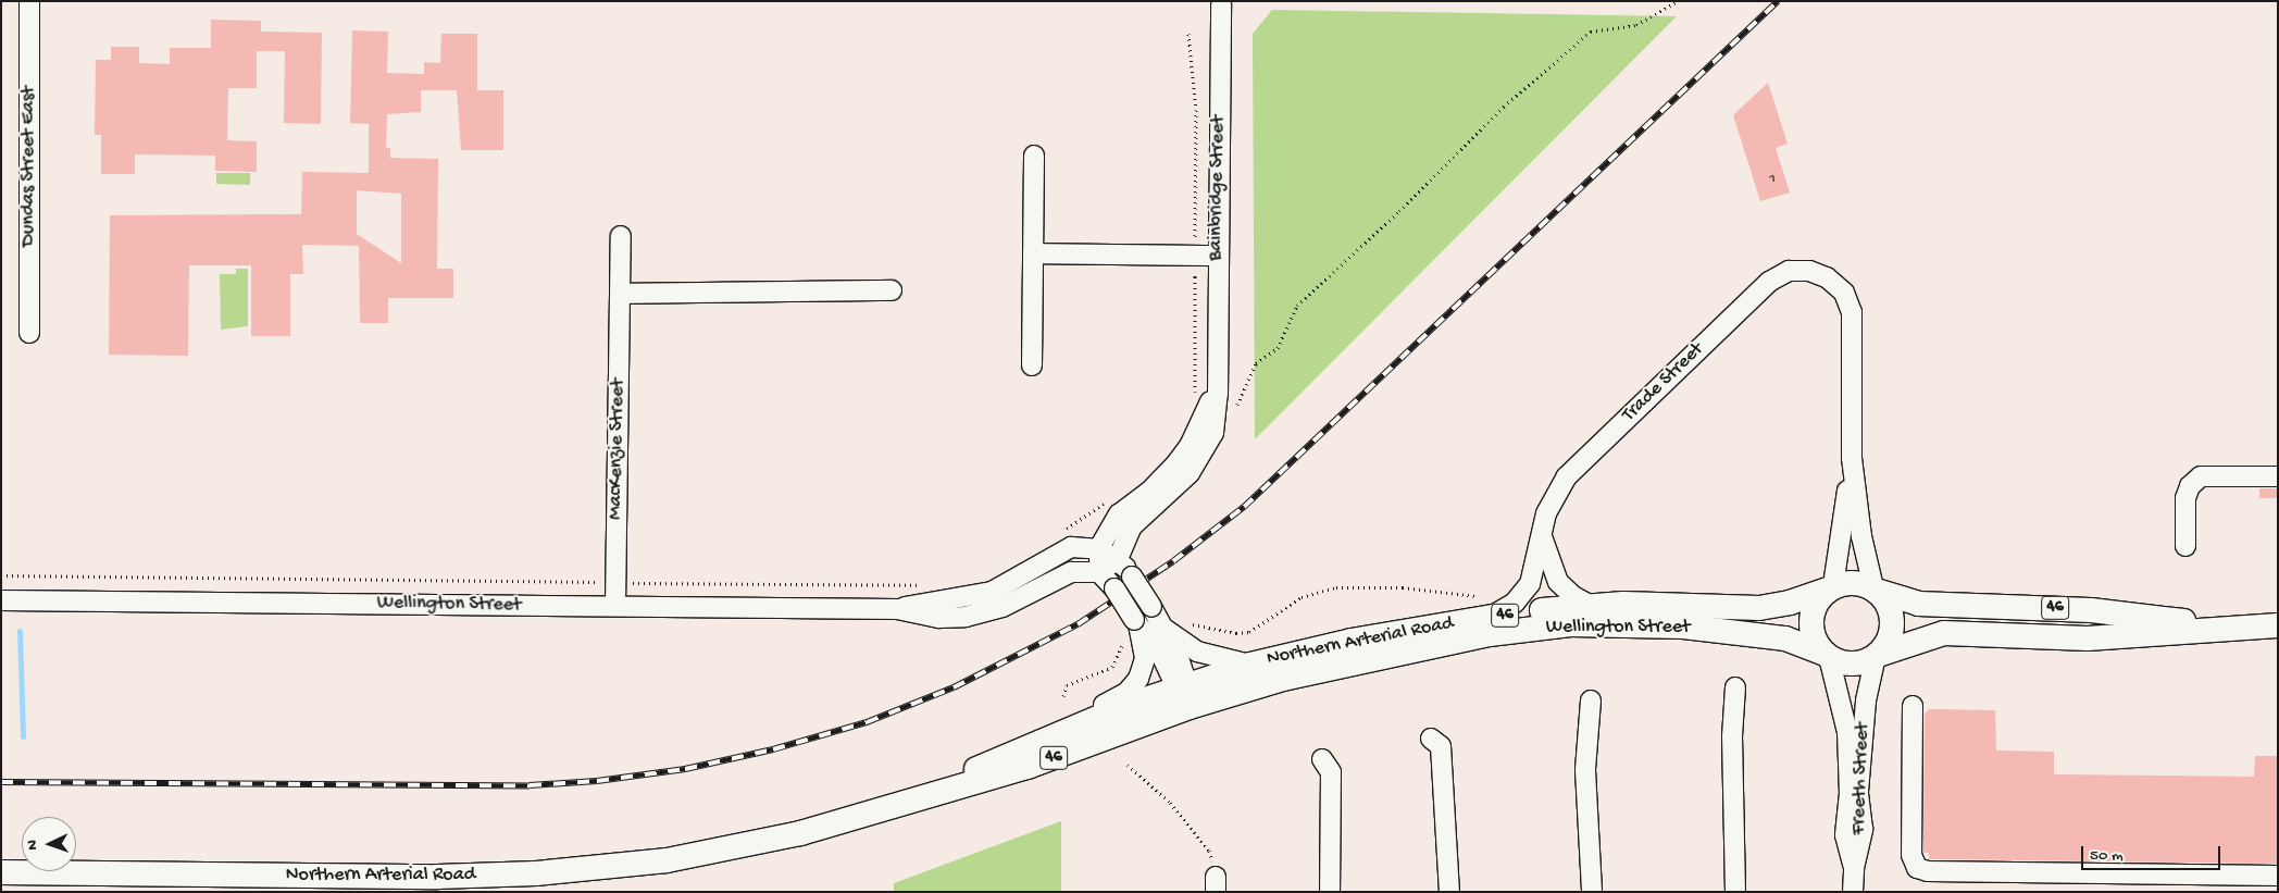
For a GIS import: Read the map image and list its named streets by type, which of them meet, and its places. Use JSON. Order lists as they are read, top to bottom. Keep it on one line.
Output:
{"streets":{"main road":["Wellington Street","46","Northern Arterial Road"],"street":["Dundas Street East","Bainbridge Street","Trade Street","MacKenzie Street","Freeth Street"]},"crossings":[["Bainbridge Street","Wellington Street"],["Trade Street","Northern Arterial Road"],["MacKenzie Street","Wellington Street"],["Wellington Street","46"],["Wellington Street","Northern Arterial Road"],["Wellington Street","Freeth Street"],["46","Northern Arterial Road"],["46","Freeth Street"],["Northern Arterial Road","Freeth Street"]],"house_numbers":["1"],"scale_bar":"50 m","north":"left"}
